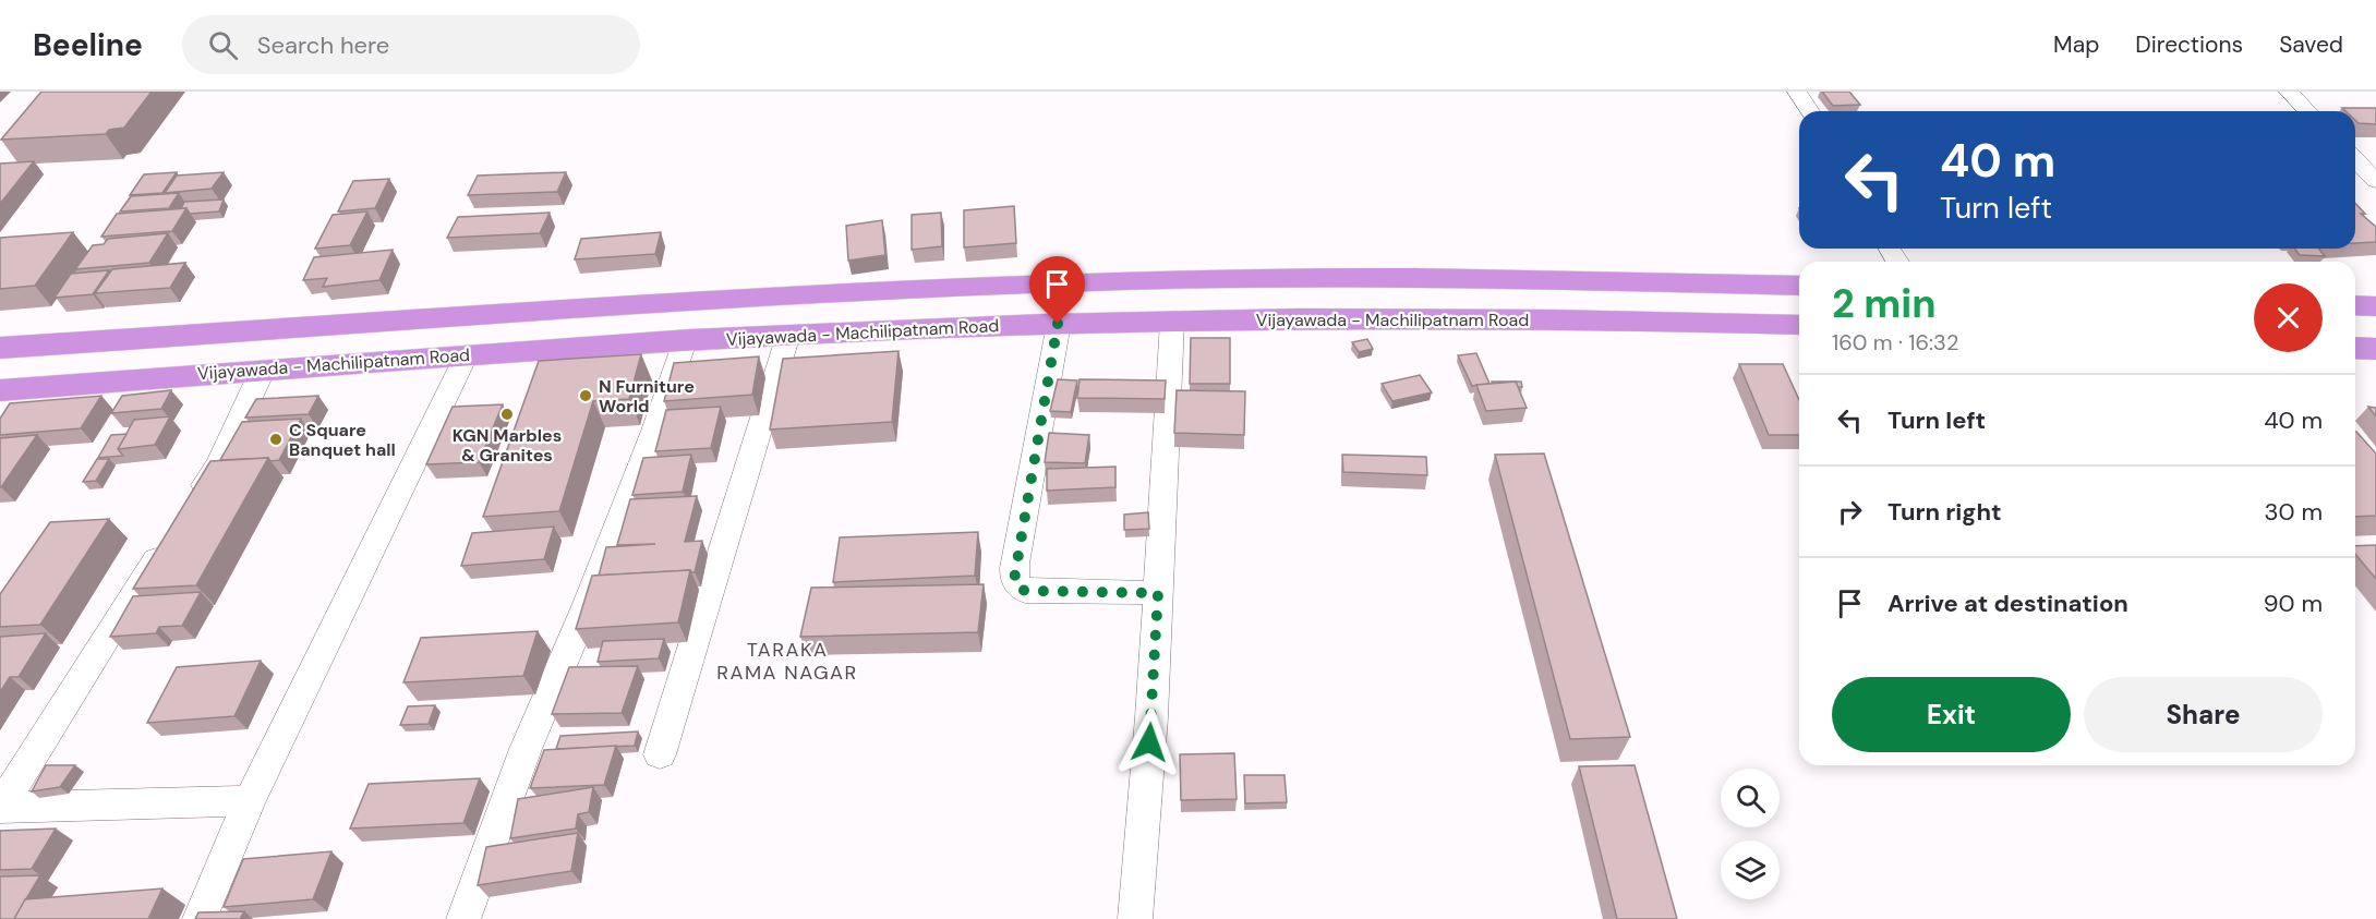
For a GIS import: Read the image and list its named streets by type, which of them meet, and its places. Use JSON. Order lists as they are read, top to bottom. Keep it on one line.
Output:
{"streets":{"highway":["Vijayawada - Machilipatnam Road"]},"districts":["TARAKA RAMA NAGAR"],"places":["N Furniture World","KGN Marbles & Granites","C Square Banquet hall"],"page":{"header":"Beeline","search":"Search here","nav":["Map","Directions","Saved"],"turn":["40 m","Turn left"],"heading":["2 min","160 m · 16:32"],"list":[{"name":"Turn left","value":"40 m"},{"name":"Turn right","value":"30 m"},{"name":"Arrive at destination","value":"90 m"}],"buttons":["Exit","Share"]}}
